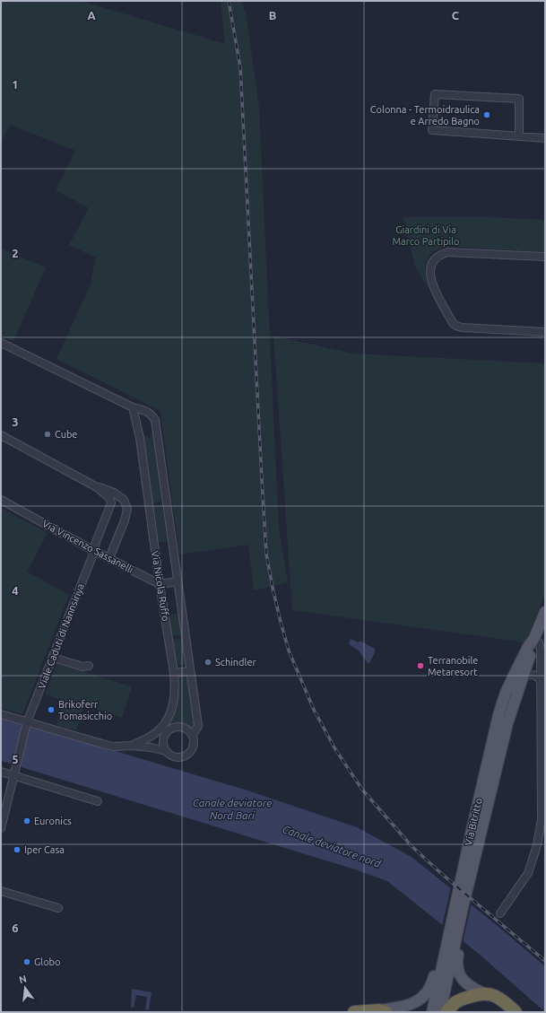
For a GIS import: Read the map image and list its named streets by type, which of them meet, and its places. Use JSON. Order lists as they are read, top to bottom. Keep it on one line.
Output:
{"streets":{"main road":["Via Bitritto"],"street":["Via Vincenzo Sassanelli","Via Nicola Ruffo","Viale Caduti di Nannsiriya"]},"crossings":[["Via Vincenzo Sassanelli","Via Nicola Ruffo"],["Via Vincenzo Sassanelli","Viale Caduti di Nannsiriya"]],"water":["Canale deviatore Nord Bari","Canale deviatore nord"],"parks":["Giardini di Via Marco Partipilo"],"places":["Colonna - Termoidraulica e Arredo Bagno","Cube","Schindler","Terranobile Metaresort","Brikoferr Tomasicchio","Euronics","Iper Casa","Globo"],"north":"top","grid":{"columns":["A","B","C"],"rows":["1","2","3","4","5","6"]}}
